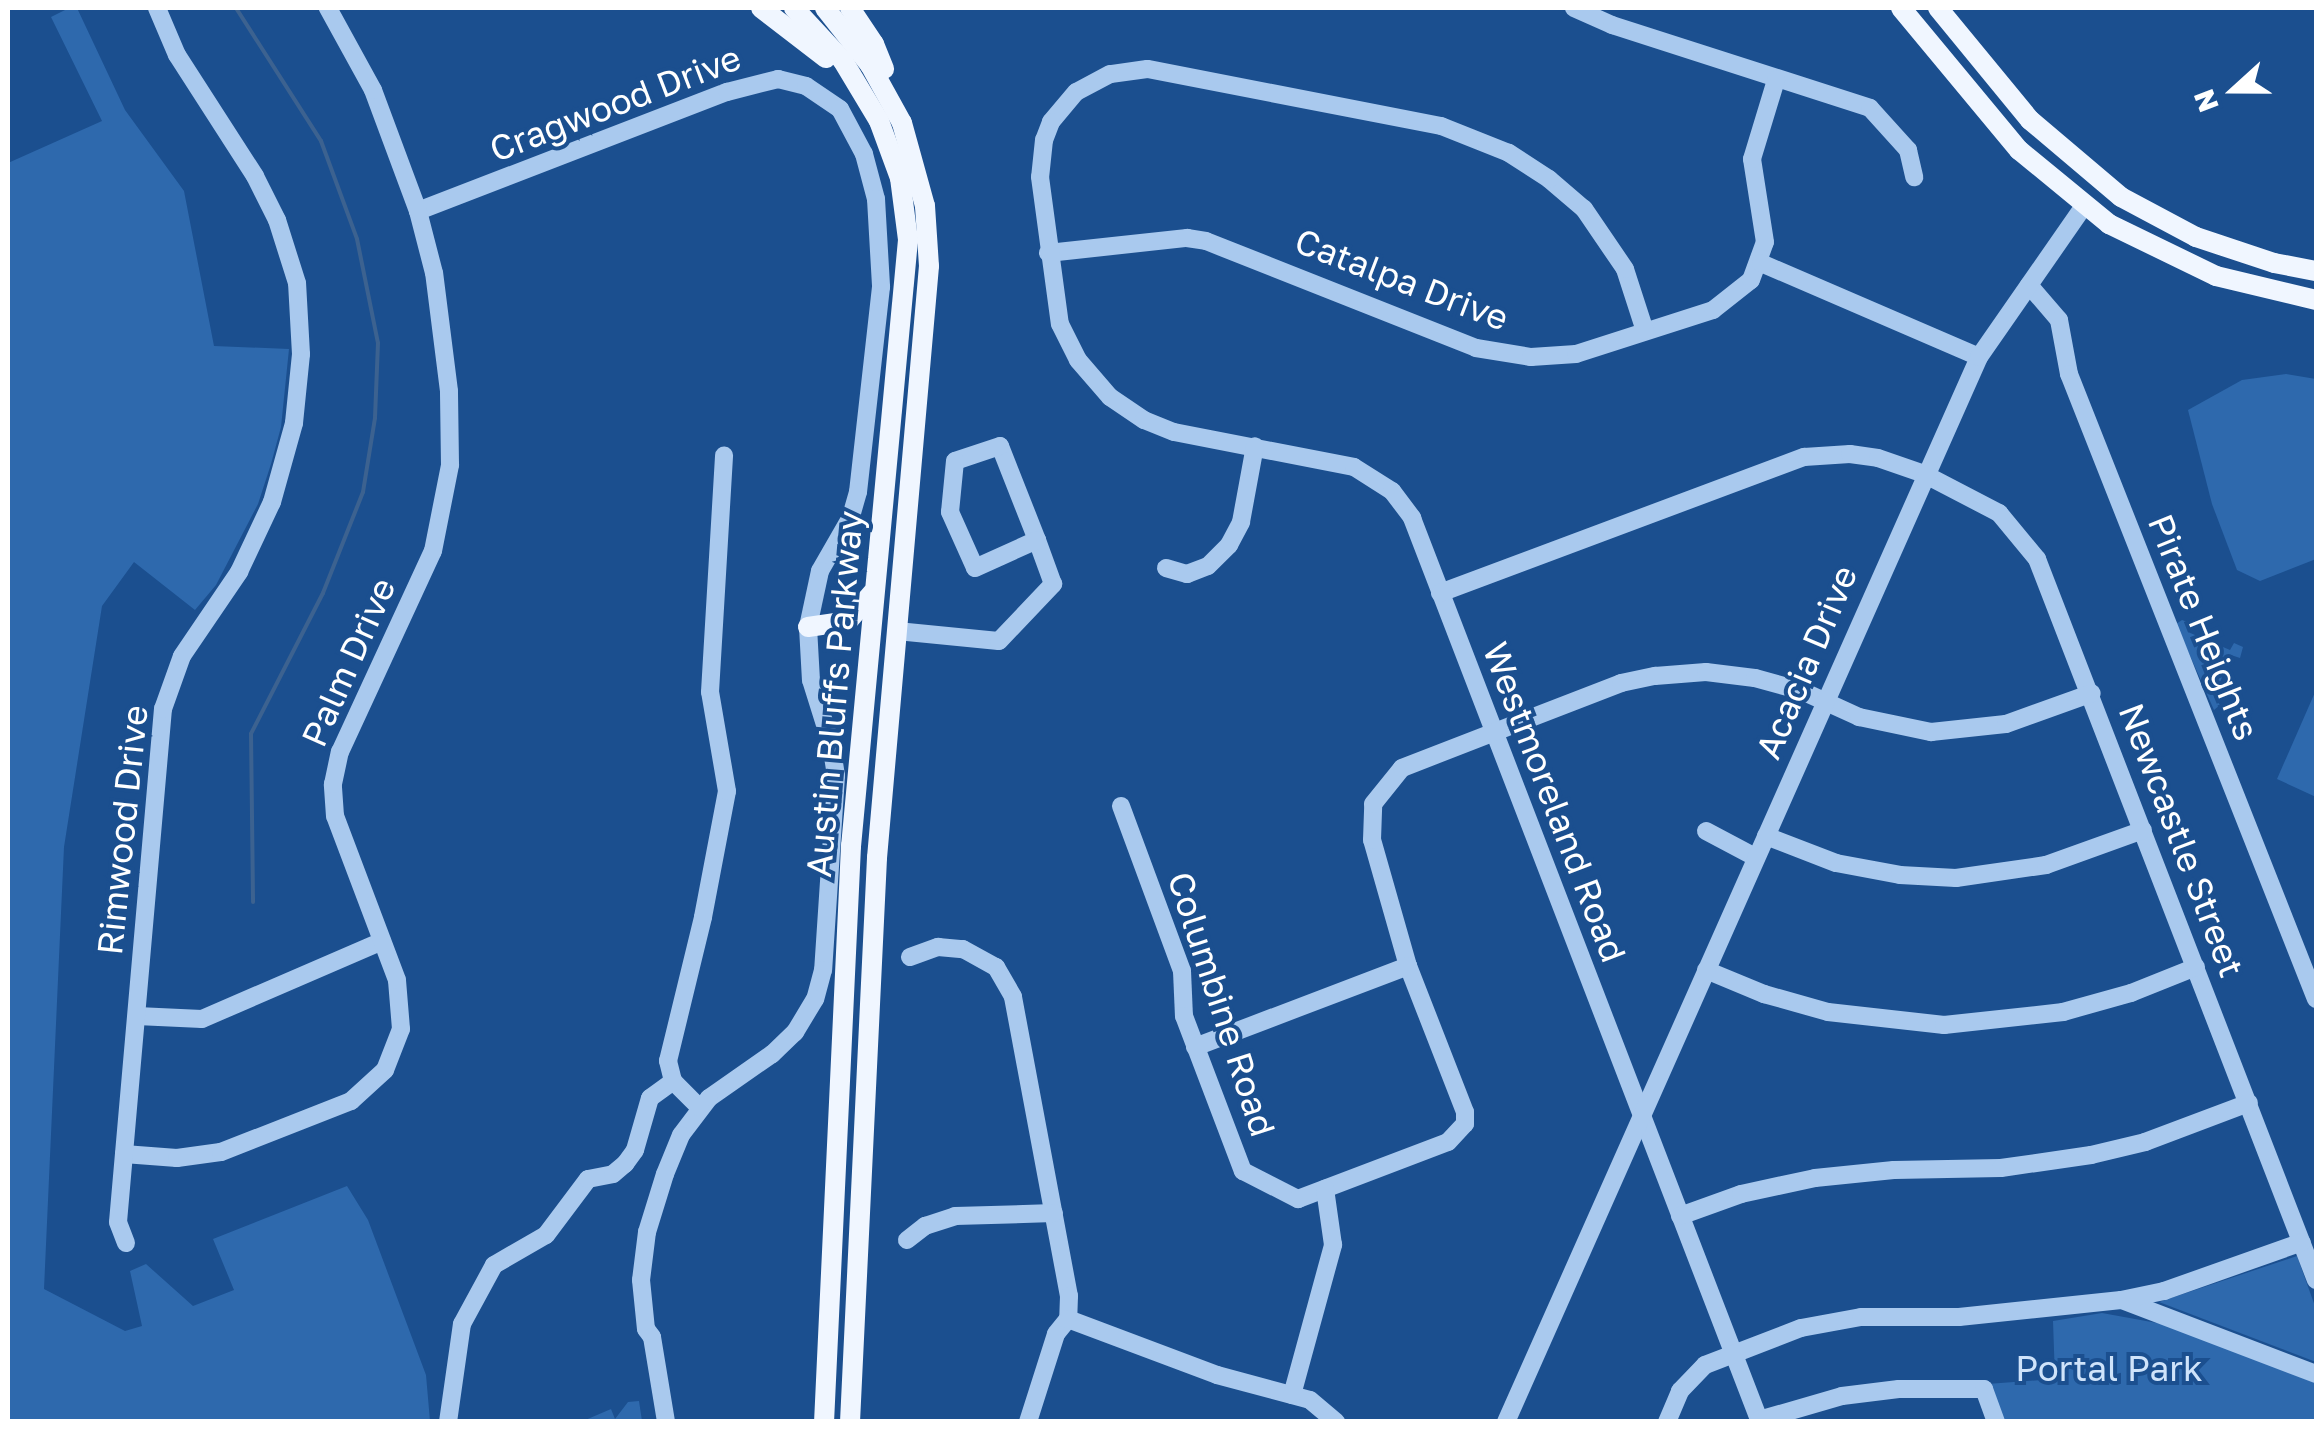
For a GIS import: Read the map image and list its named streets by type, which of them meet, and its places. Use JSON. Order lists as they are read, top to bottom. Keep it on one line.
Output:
{"streets":{"main road":["Austin Bluffs Parkway"],"street":["Cragwood Drive","Catalpa Drive","Pirate Heights","Palm Drive","Acacia Drive","Westmoreland Road","Rimwood Drive","Newcastle Street","Columbine Road"]},"crossings":[["Cragwood Drive","Palm Drive"],["Catalpa Drive","Westmoreland Road"],["Pirate Heights","Acacia Drive"],["Palm Drive","Rimwood Drive"],["Acacia Drive","Westmoreland Road"],["Acacia Drive","Newcastle Street"],["Westmoreland Road","Newcastle Street"]],"parks":["Portal Park"],"north":"left"}
